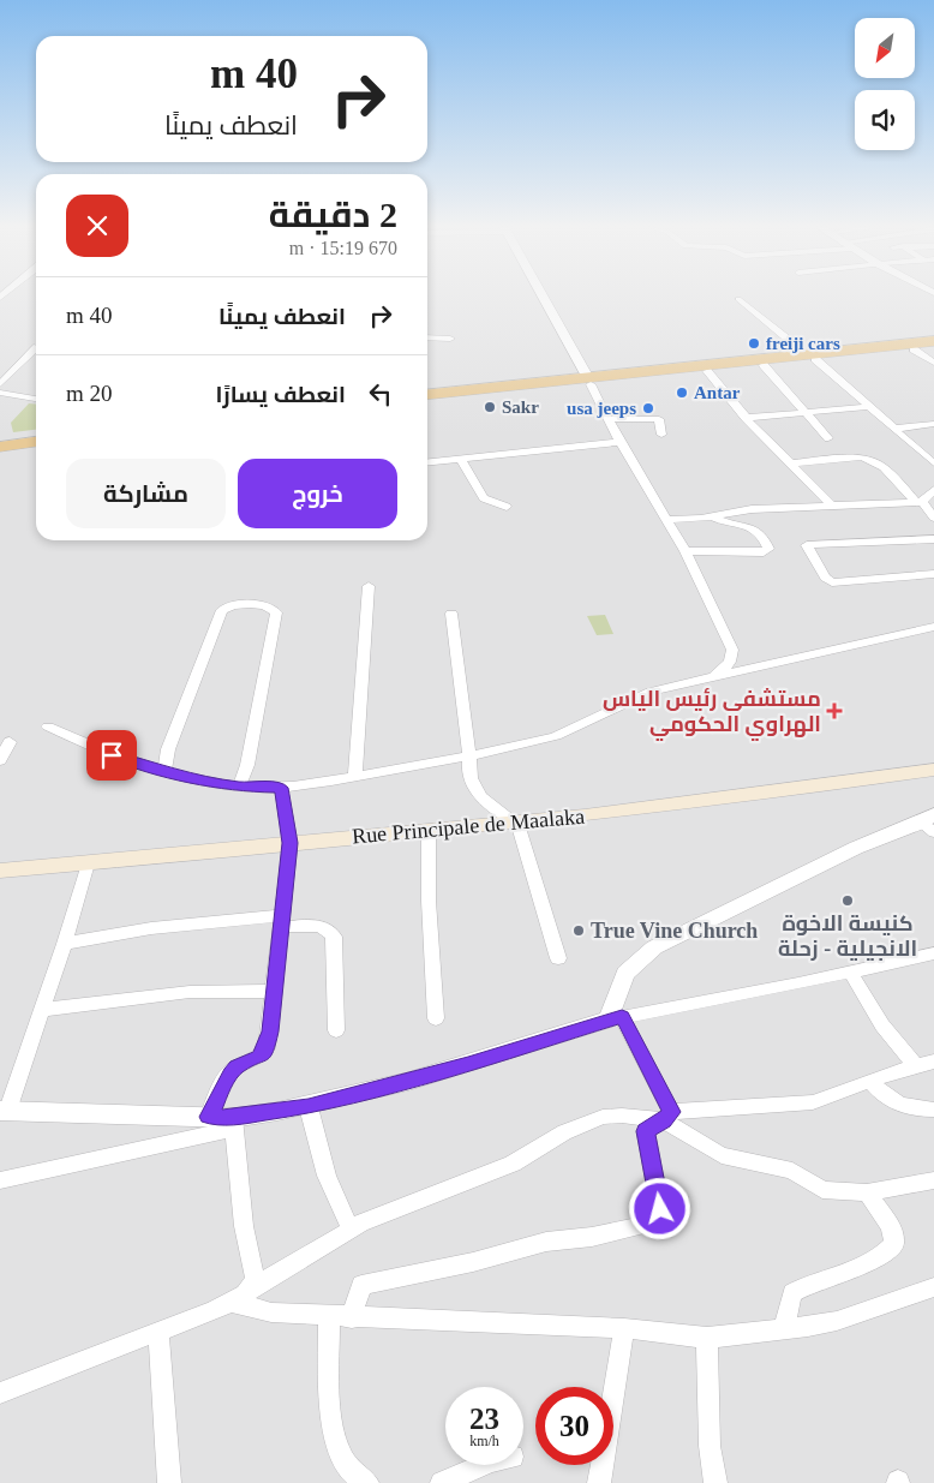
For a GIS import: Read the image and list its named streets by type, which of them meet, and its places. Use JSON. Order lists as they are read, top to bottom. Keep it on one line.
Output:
{"streets":{"main road":["Rue Principale de Maalaka"]},"places":{"other":["freiji cars","Antar","Sakr","usa jeeps","كنيسة الاخوة الانجيلية - زحلة","True Vine Church"],"health":["مستشفى رئيس الياس الهراوي الحكومي"]},"north":"bottom left","page":{"turn":["40 m","انعطف يمينًا"],"heading":["2 دقيقة","670 m · 15:19"],"list":[{"name":"انعطف يمينًا","value":"40 m"},{"name":"انعطف يسارًا","value":"20 m"}],"buttons":["خروج","مشاركة"],"speed":"23 km/h","limit":"30"}}
